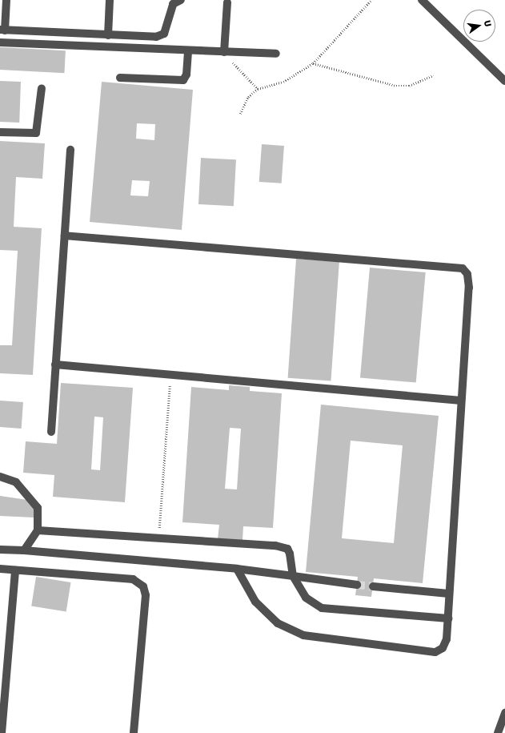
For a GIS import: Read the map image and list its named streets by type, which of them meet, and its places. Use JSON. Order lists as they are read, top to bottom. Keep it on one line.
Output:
{"north":"right"}
